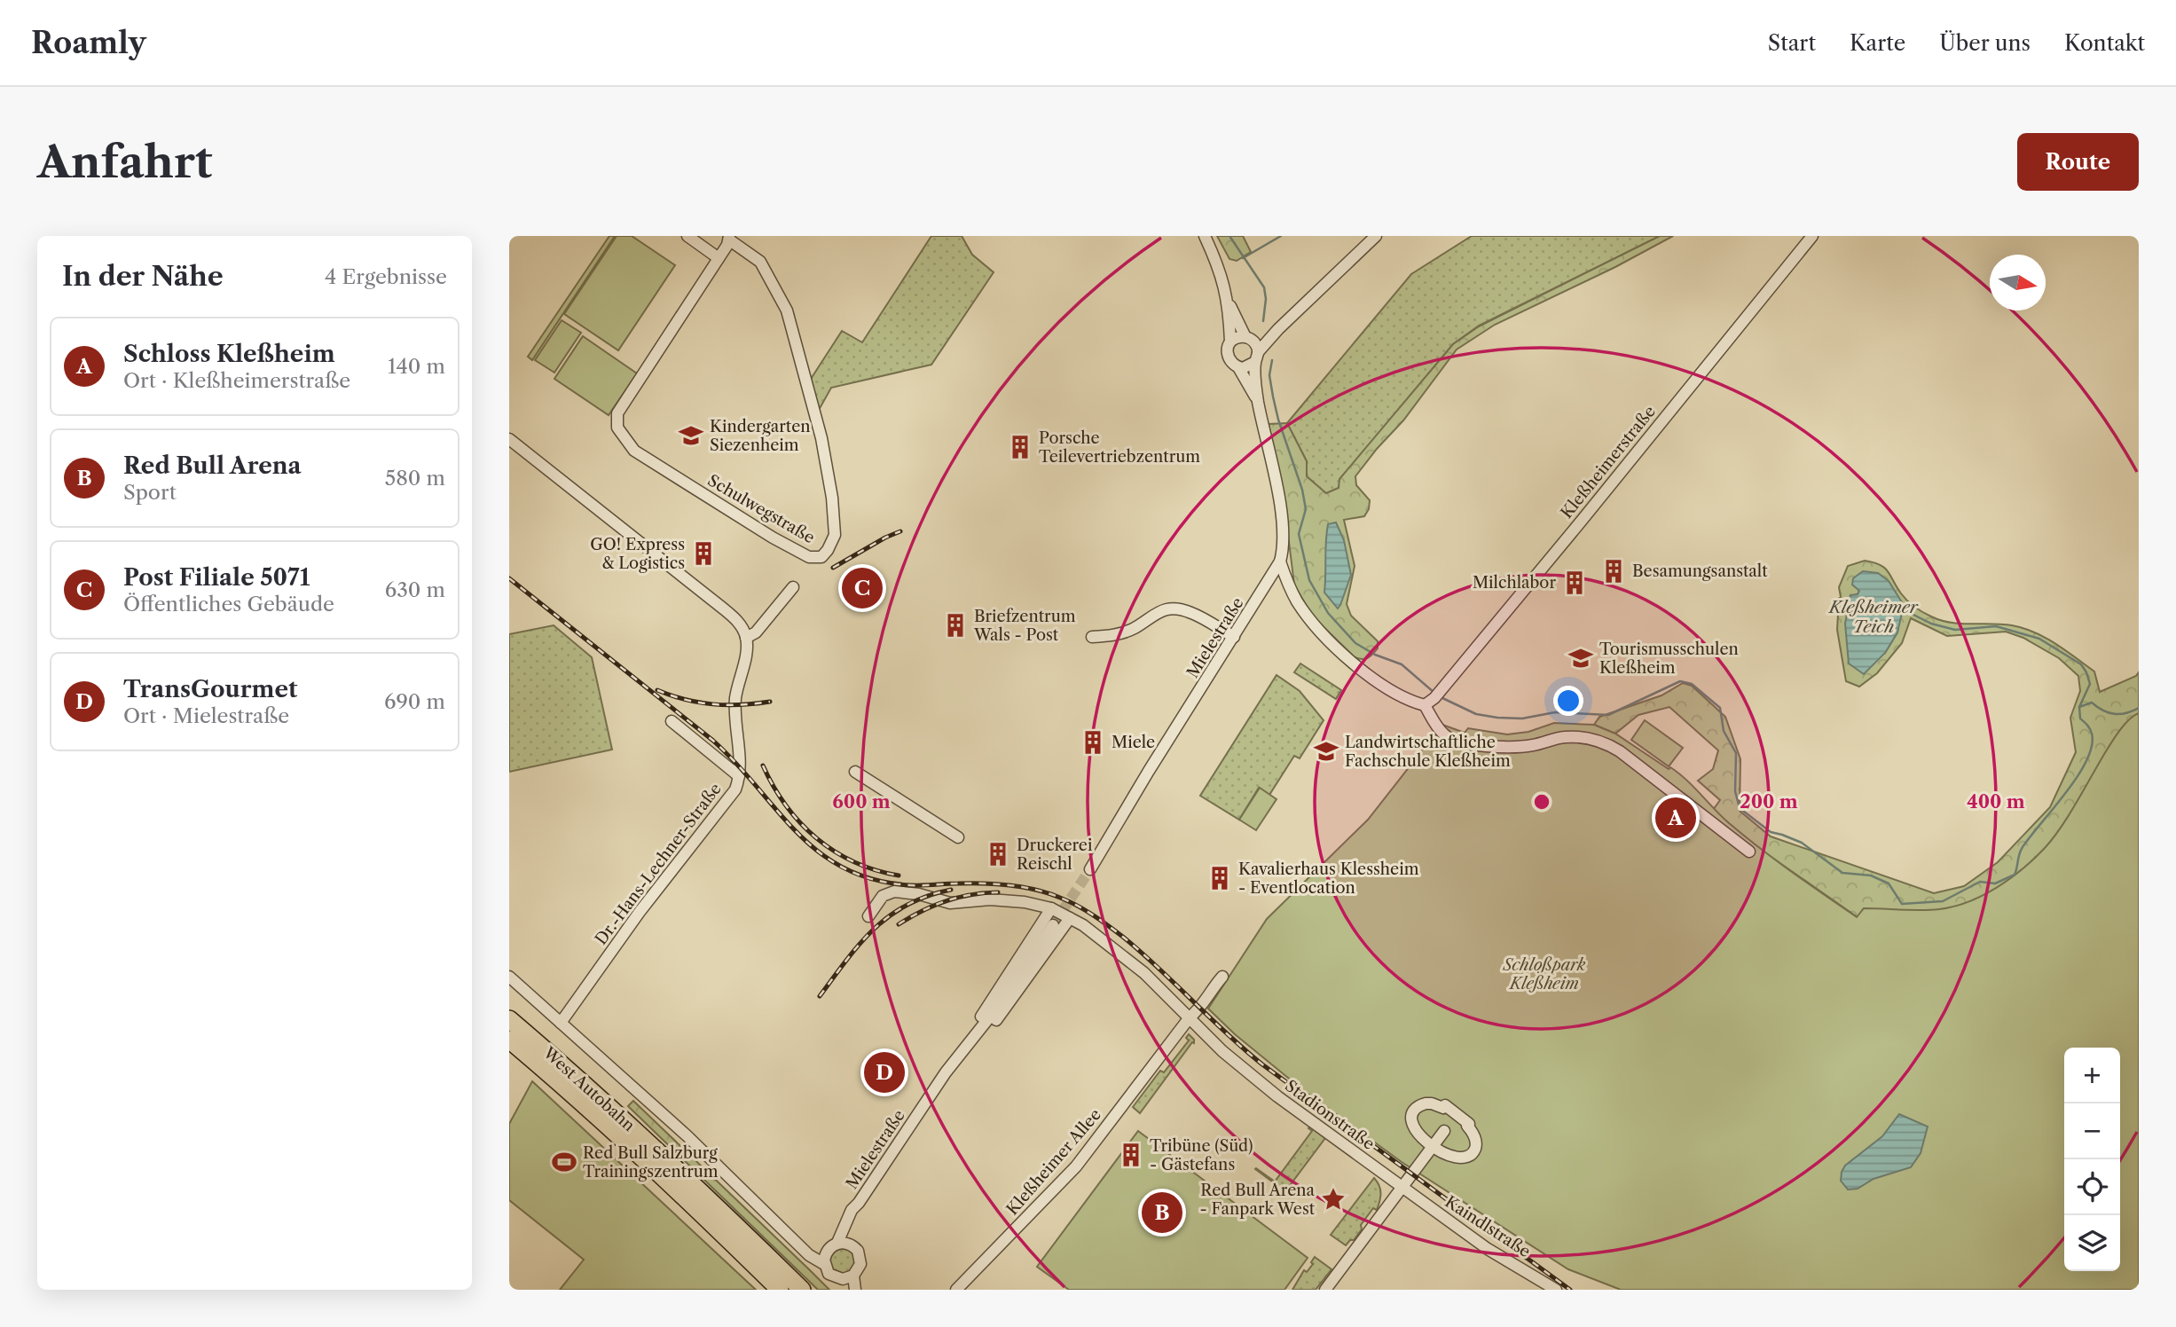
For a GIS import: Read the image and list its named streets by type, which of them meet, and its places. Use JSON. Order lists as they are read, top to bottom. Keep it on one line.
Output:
{"streets":{"highway":["West Autobahn"],"street":["Kleßheimerstraße","Schulwegstraße","Mielestraße","Dr.-Hans-Lechner-Straße","Stadionstraße","Kleßheimer Allee","Kaindlstraße"]},"crossings":[["Mielestraße","Stadionstraße"],["Stadionstraße","Kleßheimer Allee"],["Stadionstraße","Kaindlstraße"]],"water":["Kleßheimer Teich"],"parks":["Schloßpark Kleßheim"],"places":{"school or university":["Kindergarten Siezenheim","Tourismusschulen Kleßheim","Landwirtschaftliche Fachschule Kleßheim"],"building":["Porsche Teilevertriebzentrum","GO! Express & Logistics","Besamungsanstalt","Milchlabor","Briefzentrum Wals - Post","Miele","Druckerei Reischl","Kavalierhaus Klessheim - Eventlocation","Tribüne (Süd) - Gästefans"],"sports":["Red Bull Salzburg Trainingszentrum"],"place":["Red Bull Arena - Fanpark West"]},"north":"right","page":{"header":"Roamly","nav":["Start","Karte","Über uns","Kontakt"],"buttons":"Route","title":"Anfahrt","heading":["In der Nähe","4 Ergebnisse"],"list":[{"mark":"A","name":"Schloss Kleßheim","note":"Ort · Kleßheimerstraße","value":"140 m"},{"mark":"B","name":"Red Bull Arena","note":"Sport","value":"580 m"},{"mark":"C","name":"Post Filiale 5071","note":"Öffentliches Gebäude","value":"630 m"},{"mark":"D","name":"TransGourmet","note":"Ort · Mielestraße","value":"690 m"}],"pins":["C","A","D","B"],"map_buttons":["+","−"]},"rings":["200 m","400 m","600 m"]}
